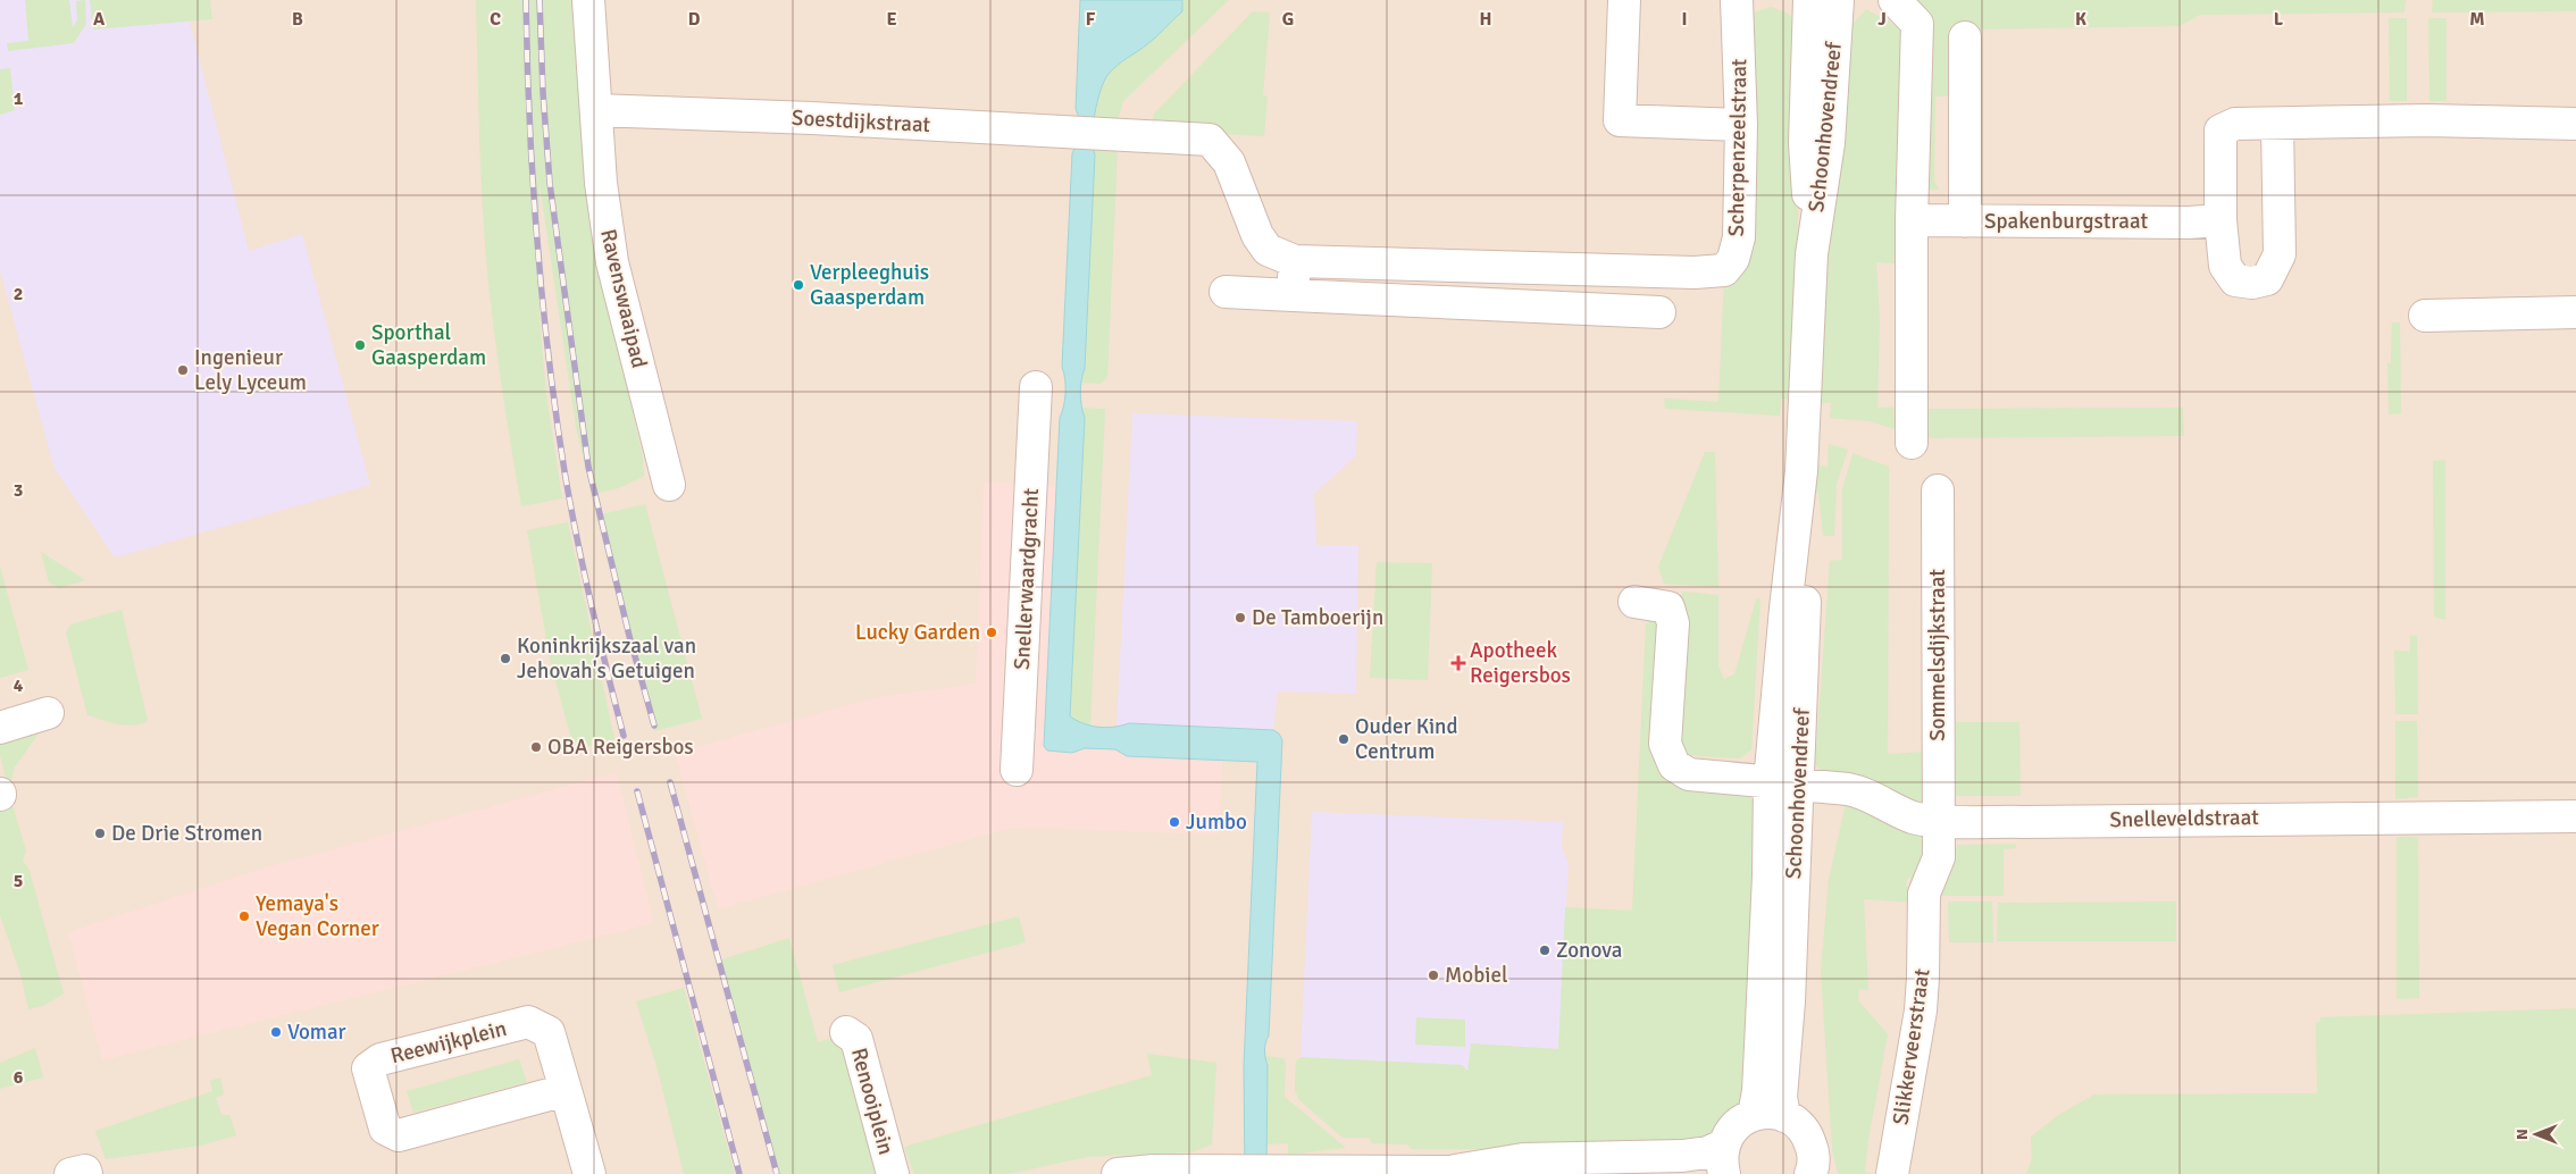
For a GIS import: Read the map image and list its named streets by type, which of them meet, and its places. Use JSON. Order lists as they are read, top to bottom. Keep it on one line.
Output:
{"streets":{"street":["Soestdijkstraat","Schoonhovendreef","Scherpenzeelstraat","Spakenburgstraat","Ravenswaaipad","Snellerwaardgracht","Sommelsdijkstraat","Snelleveldstraat","Reewijkplein","Slikkerveerstraat","Renooiplein"]},"crossings":[["Soestdijkstraat","Scherpenzeelstraat"],["Soestdijkstraat","Ravenswaaipad"],["Schoonhovendreef","Snelleveldstraat"],["Sommelsdijkstraat","Snelleveldstraat"],["Sommelsdijkstraat","Slikkerveerstraat"],["Snelleveldstraat","Slikkerveerstraat"]],"places":{"other":["Verpleeghuis Gaasperdam","Sporthal Gaasperdam","Ingenieur Lely Lyceum","De Tamboerijn","Lucky Garden","Koninkrijkszaal van Jehovah's Getuigen","Ouder Kind Centrum","OBA Reigersbos","Jumbo","De Drie Stromen","Yemaya's Vegan Corner","Zonova","Mobiel","Vomar"],"health":["Apotheek Reigersbos"]},"north":"left","grid":{"columns":["A","B","C","D","E","F","G","H","I","J","K","L","M"],"rows":["1","2","3","4","5","6"]}}
